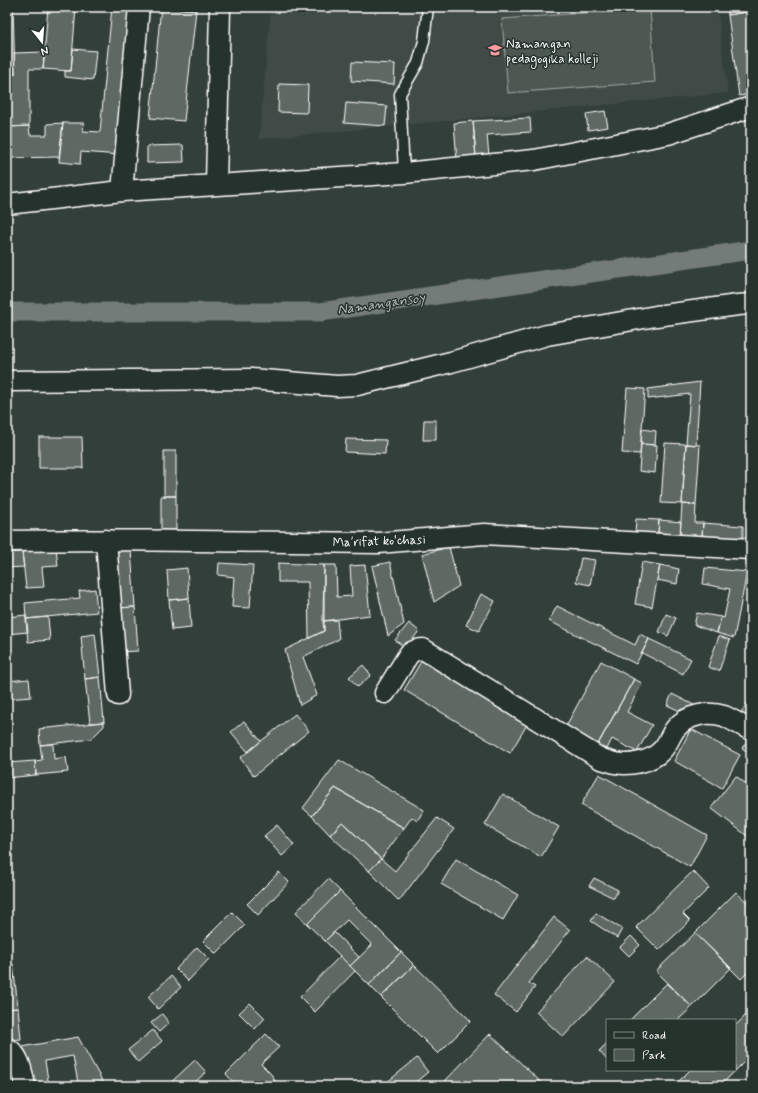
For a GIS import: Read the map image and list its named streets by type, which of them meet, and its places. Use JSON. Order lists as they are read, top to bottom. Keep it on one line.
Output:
{"streets":{"street":["Maʼrifat ko'chasi"]},"water":["Namangansoy"],"places":{"school or university":["Namangan pedagogika kolleji"]},"legend":["Road","Park"],"north":"bottom"}
